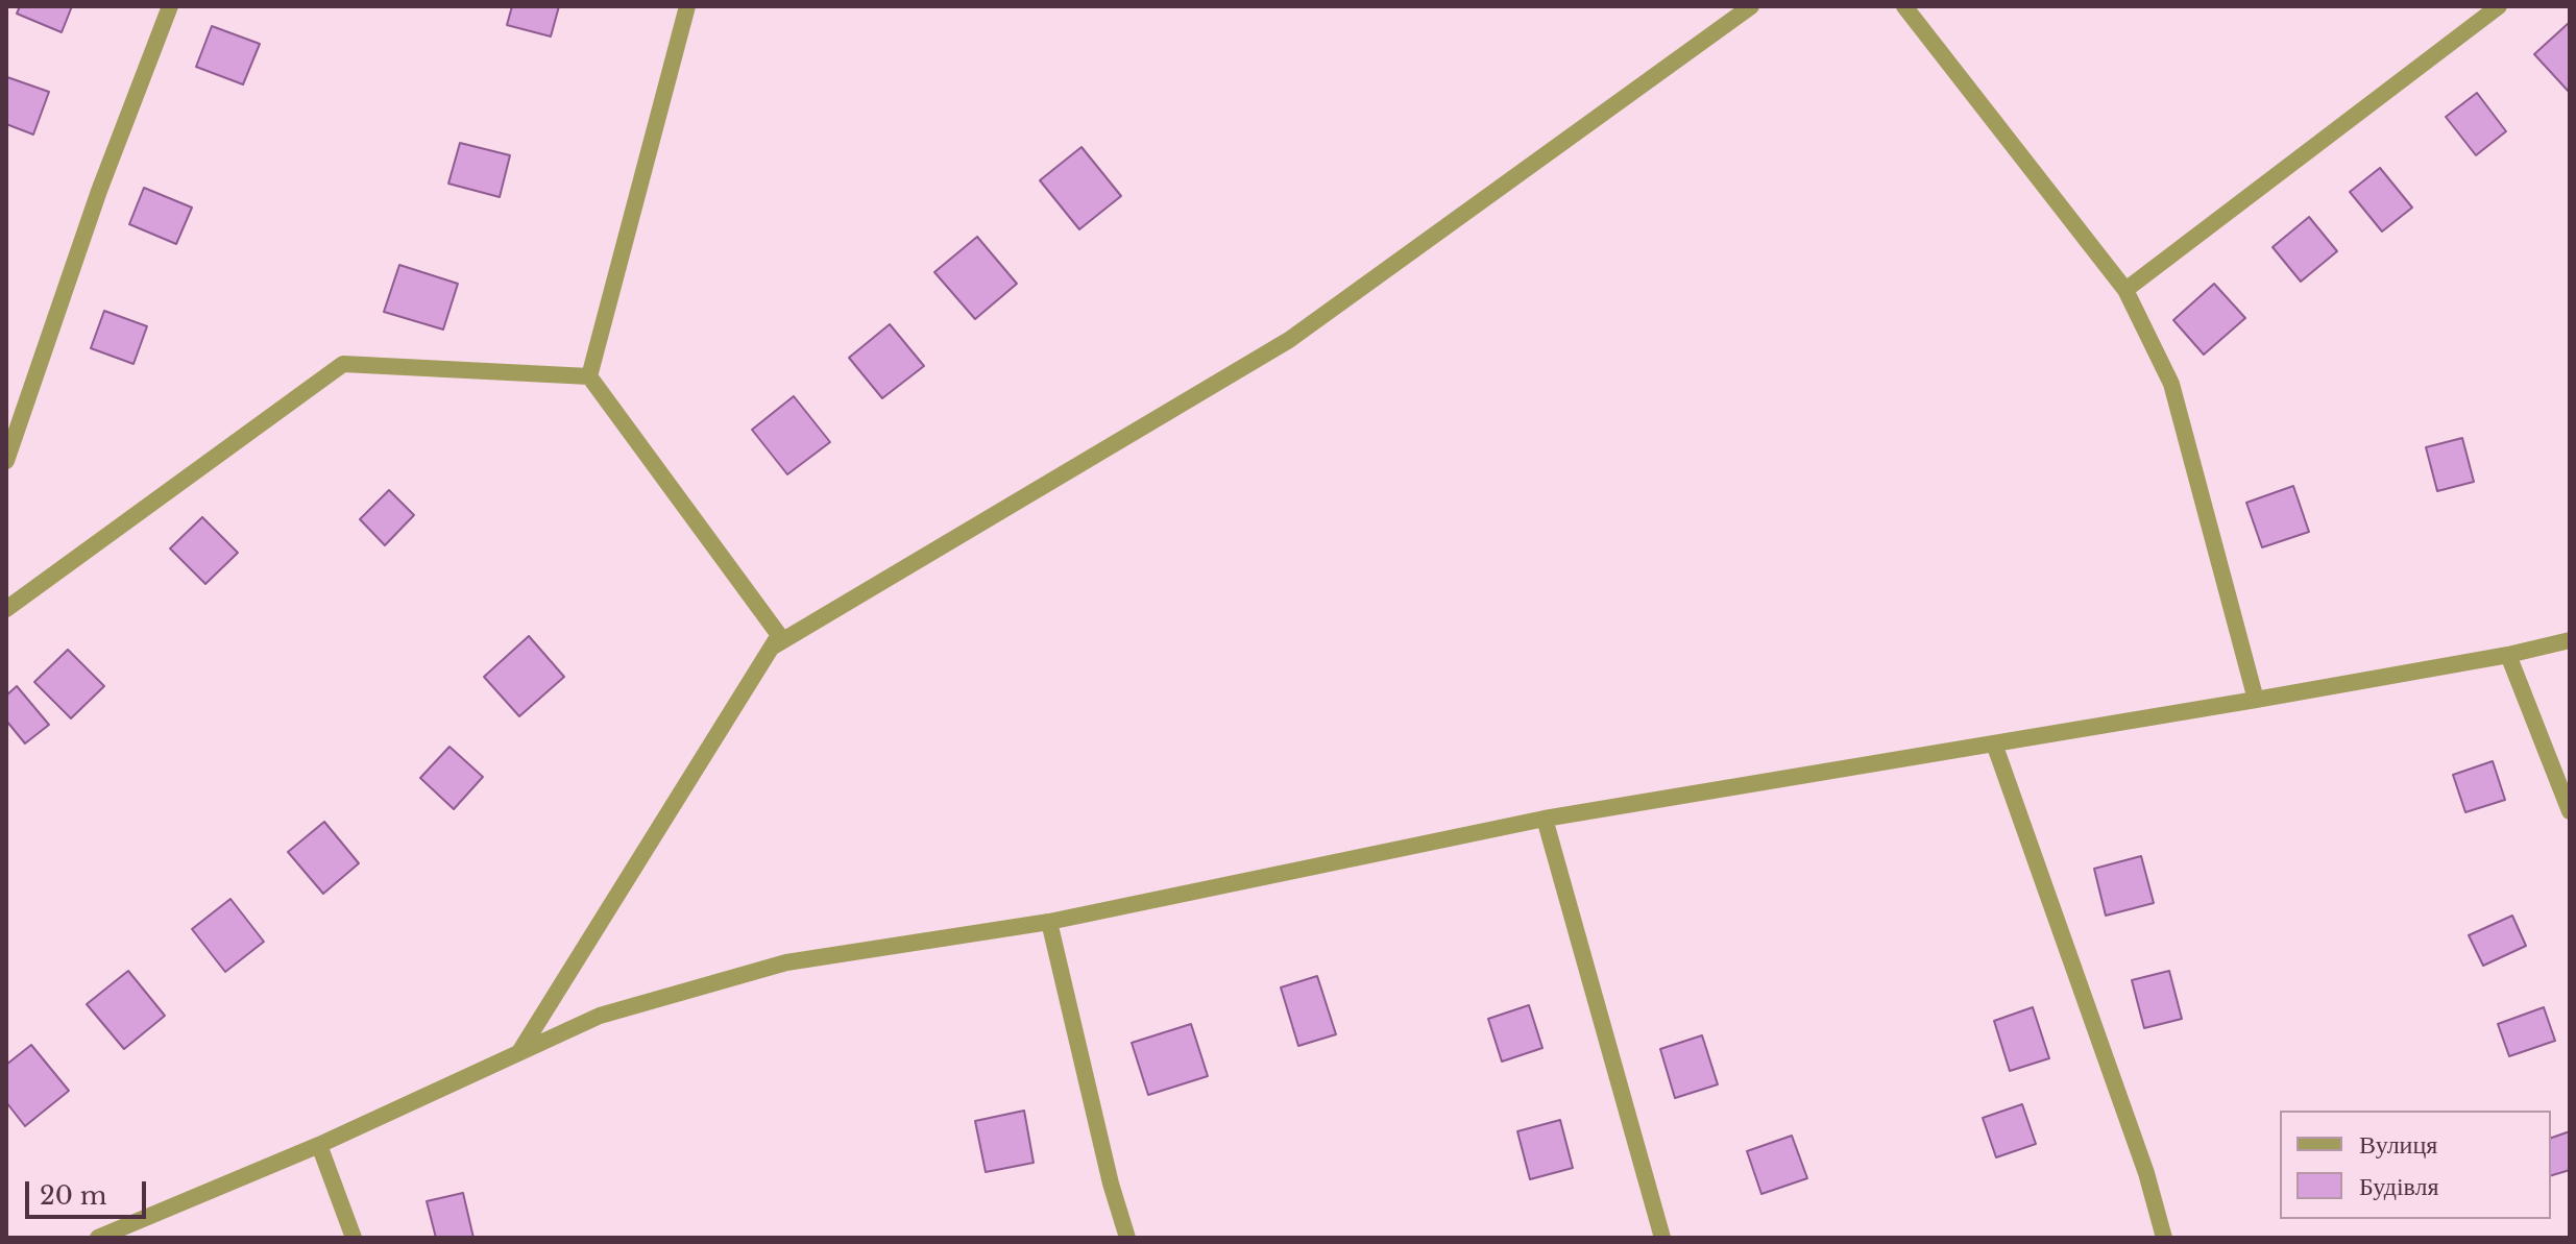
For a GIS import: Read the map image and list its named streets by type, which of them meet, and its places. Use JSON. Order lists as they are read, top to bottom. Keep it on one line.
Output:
{"legend":["Вулиця","Будівля"],"scale_bar":"20 m"}
